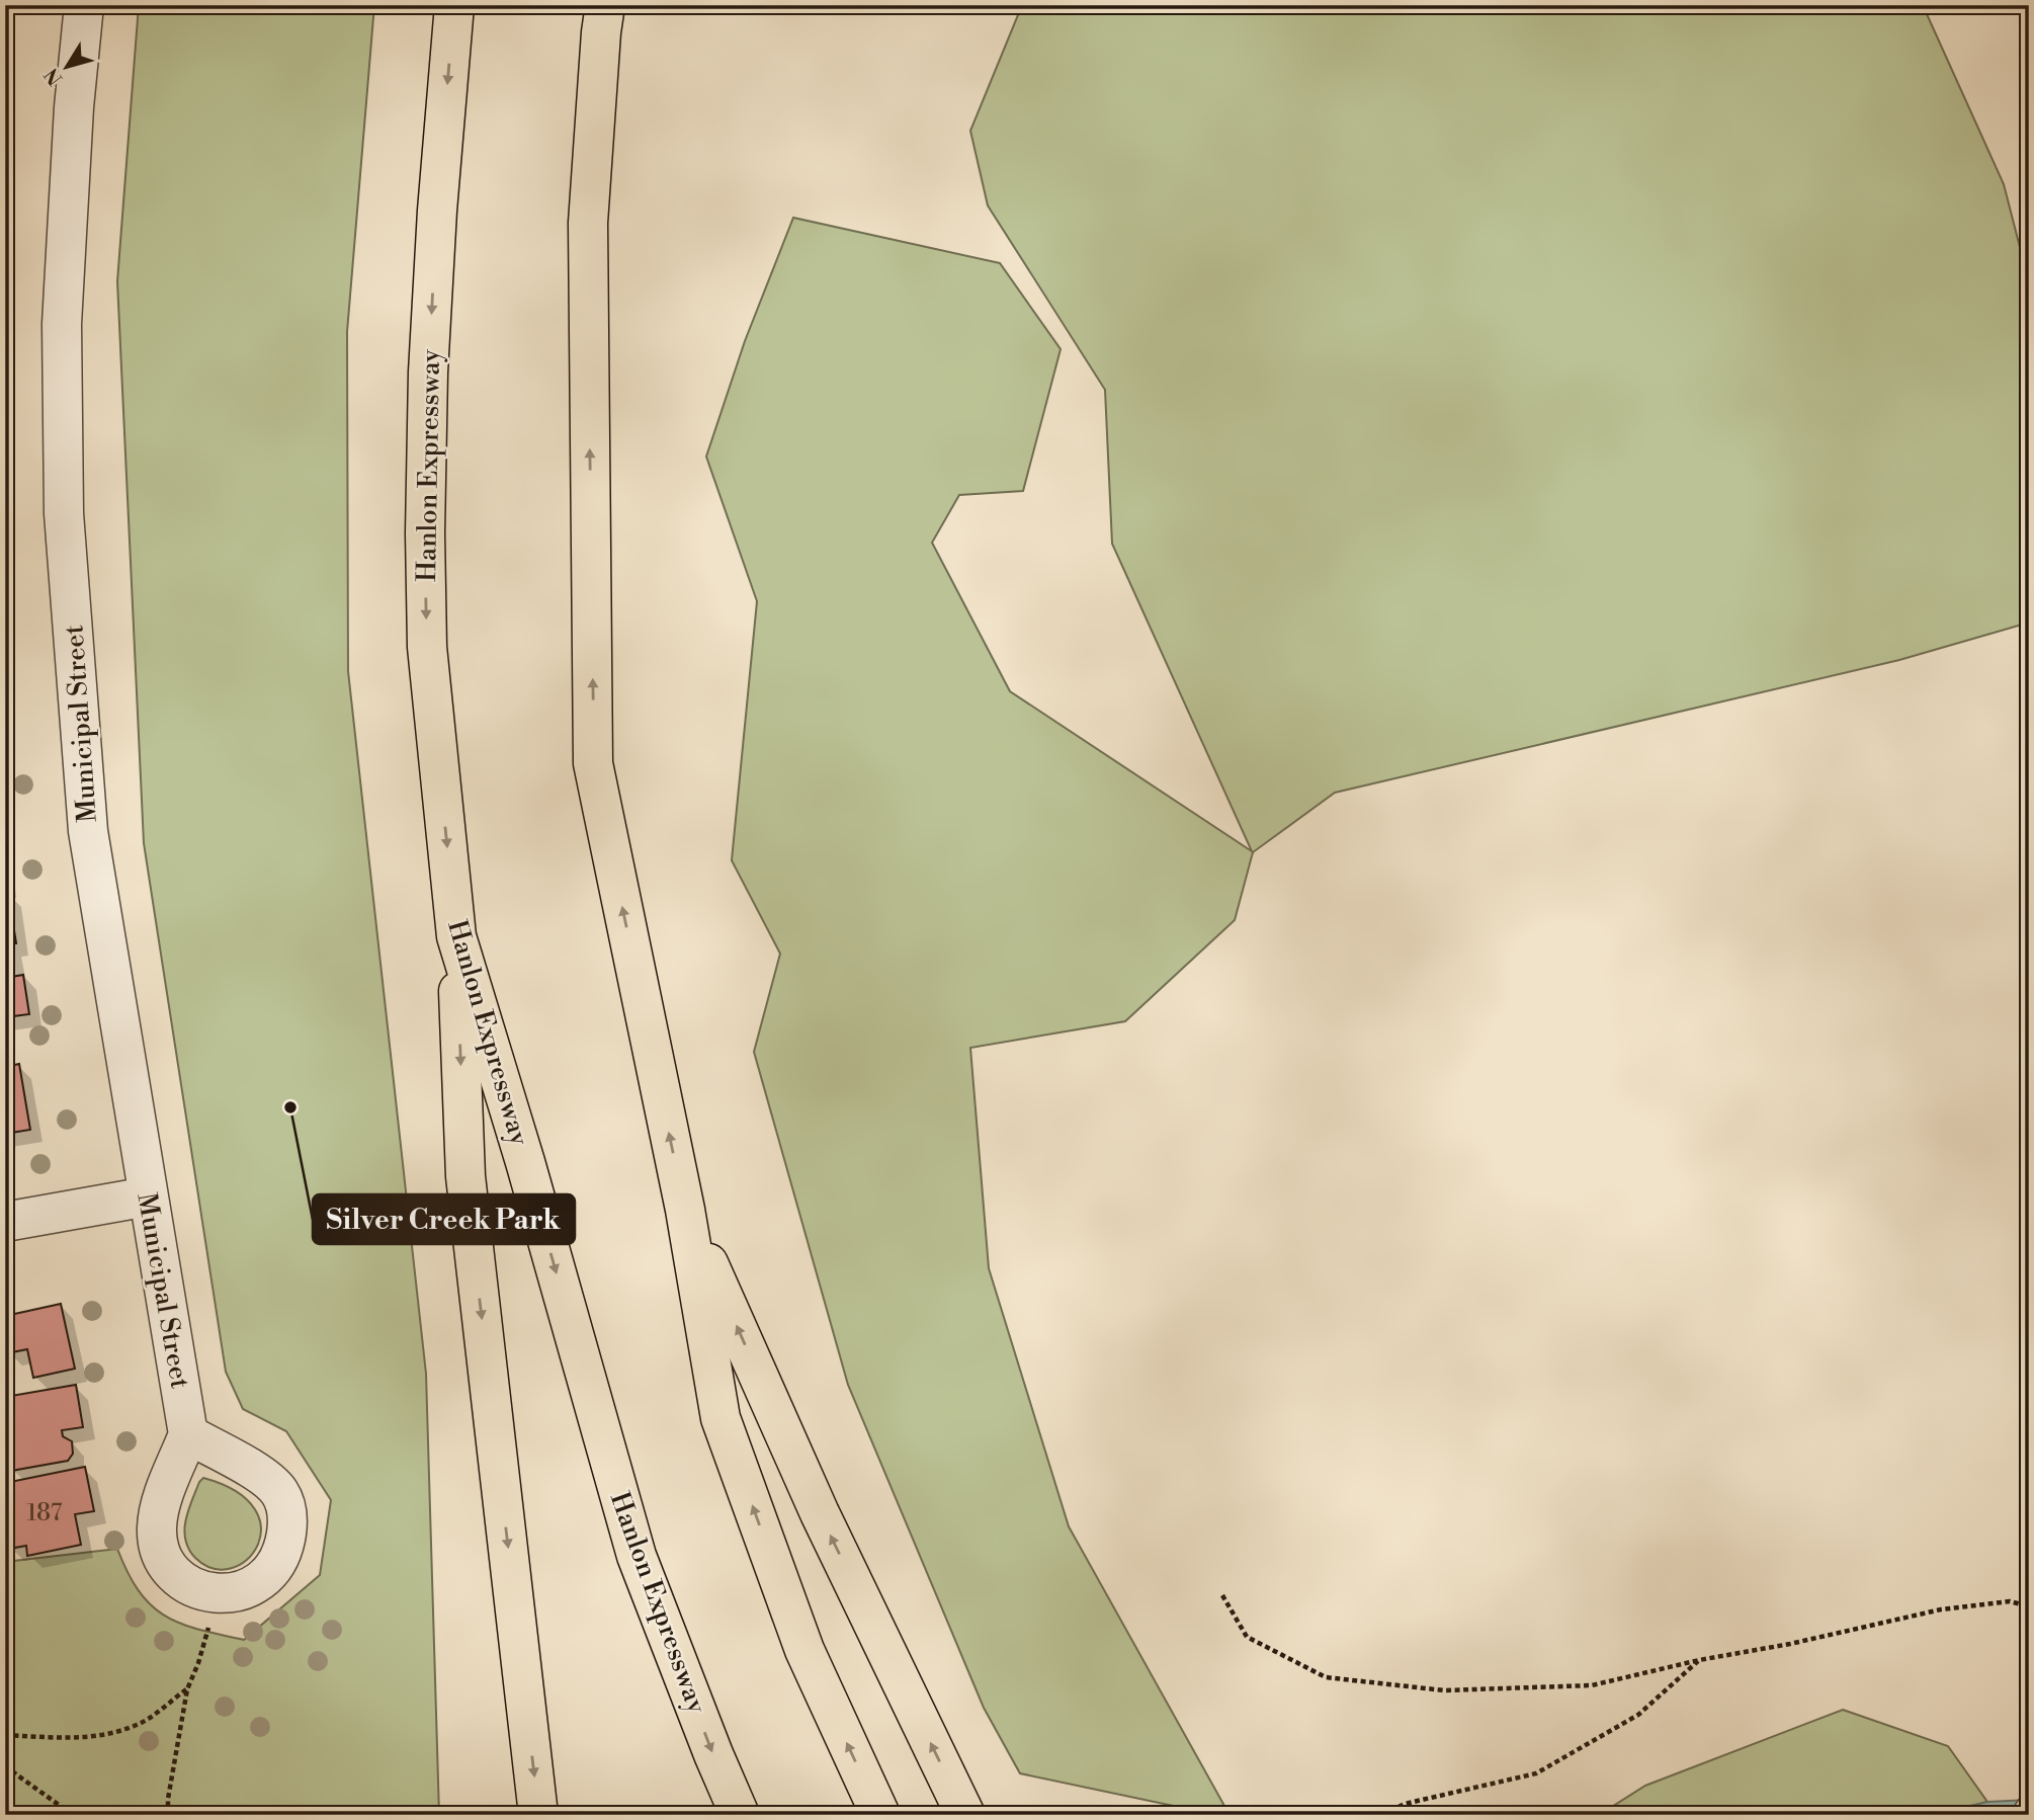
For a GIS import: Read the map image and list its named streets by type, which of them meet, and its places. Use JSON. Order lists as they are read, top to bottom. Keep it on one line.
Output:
{"streets":{"highway":["Hanlon Expressway"],"street":["Municipal Street"]},"places":["Silver Creek Park"],"house_numbers":["187"],"north":"bottom left"}
